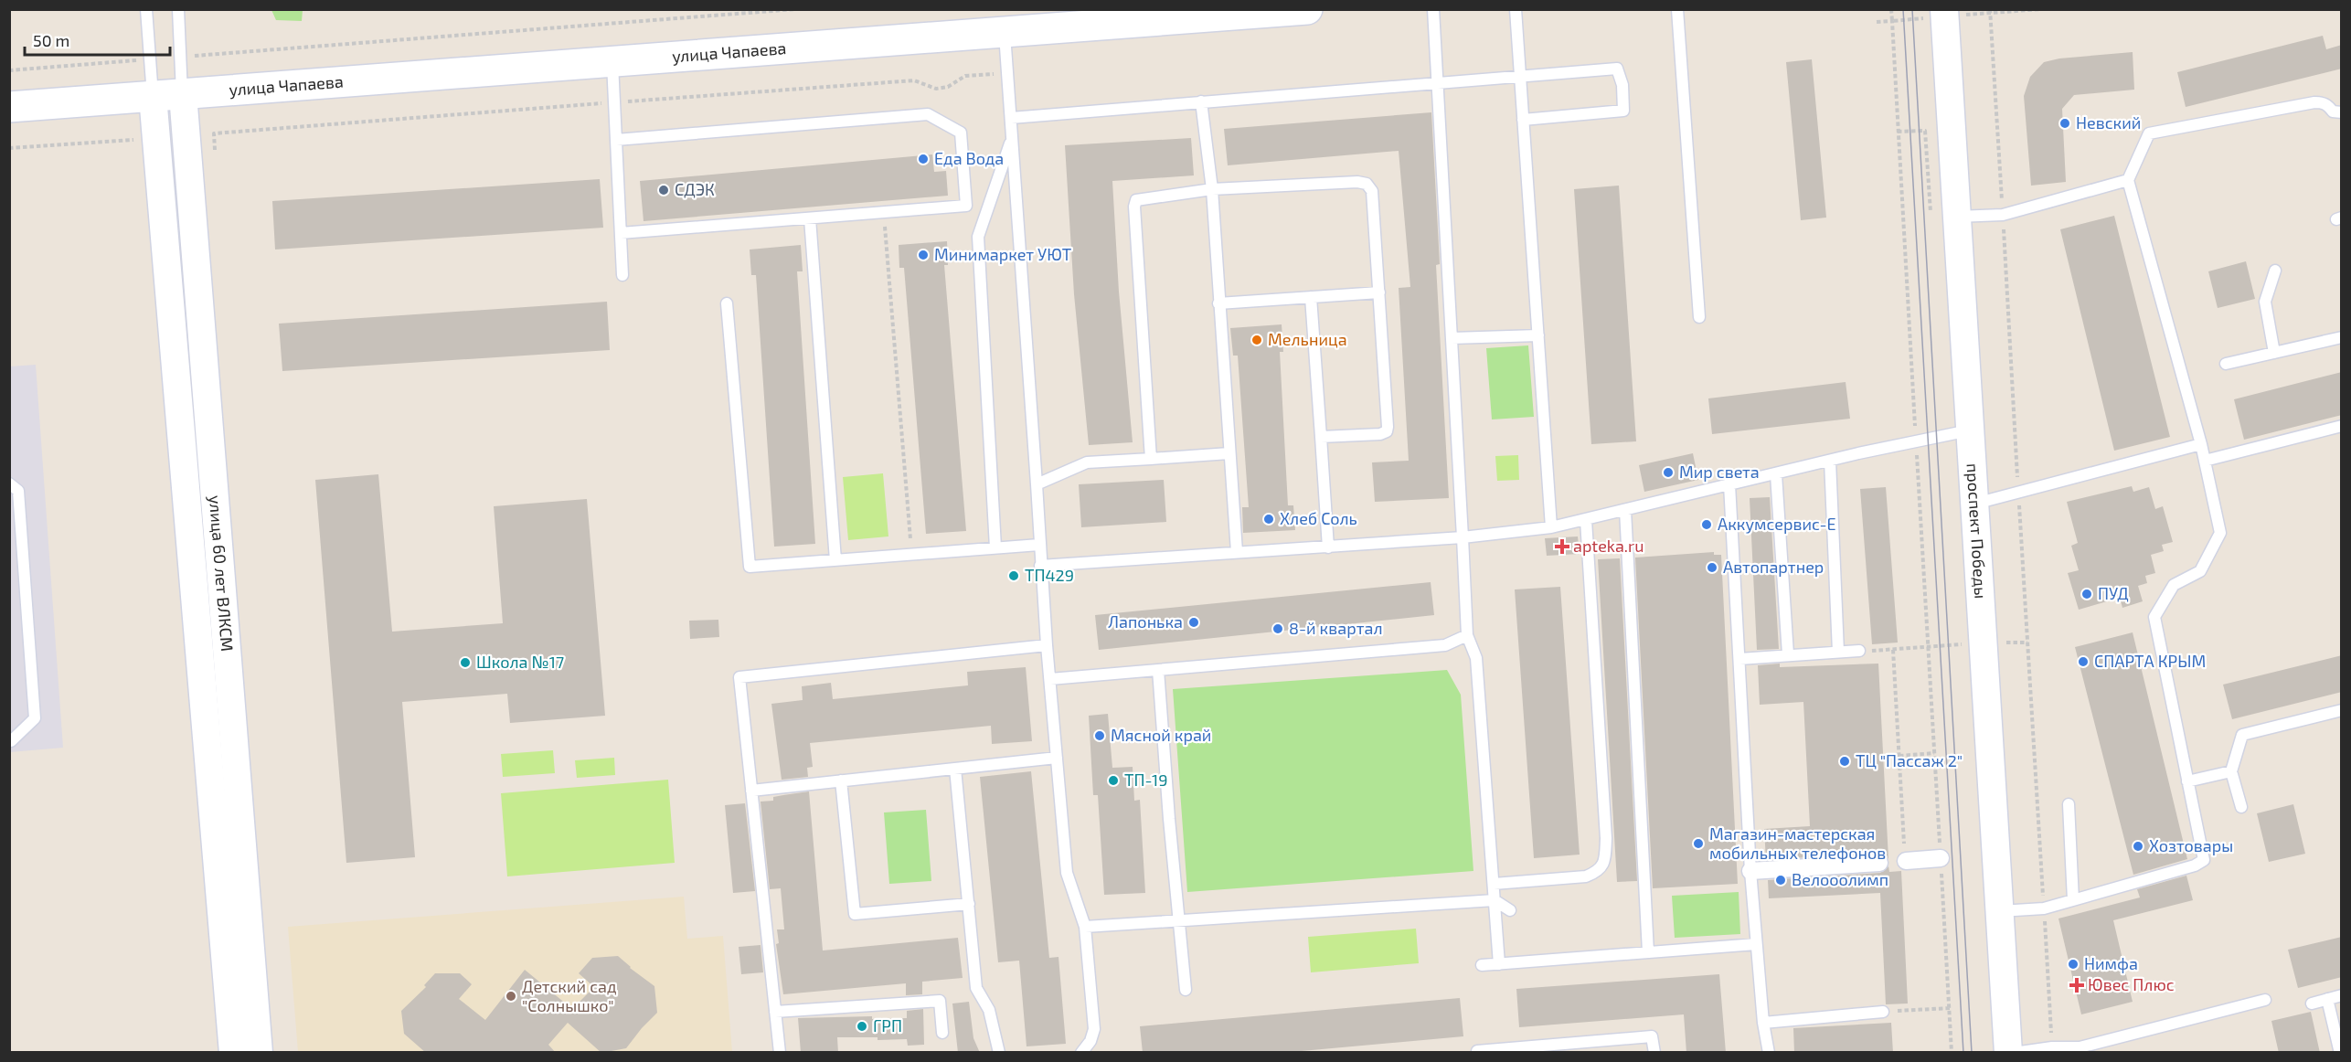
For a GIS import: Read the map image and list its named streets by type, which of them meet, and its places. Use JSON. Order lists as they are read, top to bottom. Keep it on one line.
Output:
{"streets":{"main road":["улица Чапаева"],"street":["проспект Победы","улица 60 лет ВЛКСМ"]},"crossings":[["улица Чапаева","улица 60 лет ВЛКСМ"]],"places":{"other":["Невский","Еда Вода","СДЭК","Минимаркет УЮТ","Мельница","Мир света","Хлеб Соль","Аккумсервис-Е","Автопартнер","ТП429","ПУД","Лапонька","8-й квартал","СПАРТА КРЫМ","Школа №17","Мясной край","ТЦ \"Пассаж 2\"","ТП-19","Магазин-мастерская мобильных телефонов","Хозтовары","Велооолимп","Нимфа","Детский сад \"Солнышко\"","ГРП"],"health":["apteka.ru","Ювес Плюс"]},"scale_bar":"50 m"}
